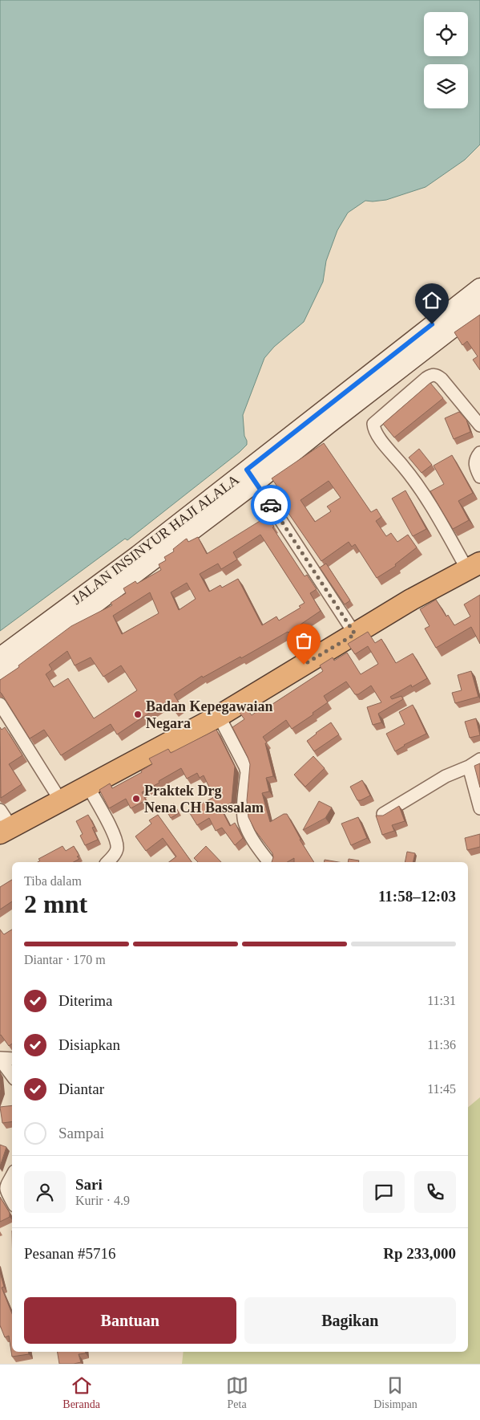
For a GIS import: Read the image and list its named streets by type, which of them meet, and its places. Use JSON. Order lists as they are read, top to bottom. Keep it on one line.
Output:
{"streets":{"main road":["JALAN INSINYUR HAJI ALALA"]},"places":["Badan Kepegawaian Negara","Praktek Drg Nena CH Bassalam"],"page":{"heading":["2 mnt","Tiba dalam","11:58–12:03"],"panel":["Sari","Kurir · 4.9","Pesanan #5716","Rp 233,000"],"bar":"Diantar · 170 m","list":[["Diterima","11:31"],["Disiapkan","11:36"],["Diantar","11:45"],"Sampai"],"buttons":["Bantuan","Bagikan"],"tabs":["Beranda","Peta","Disimpan"]}}
